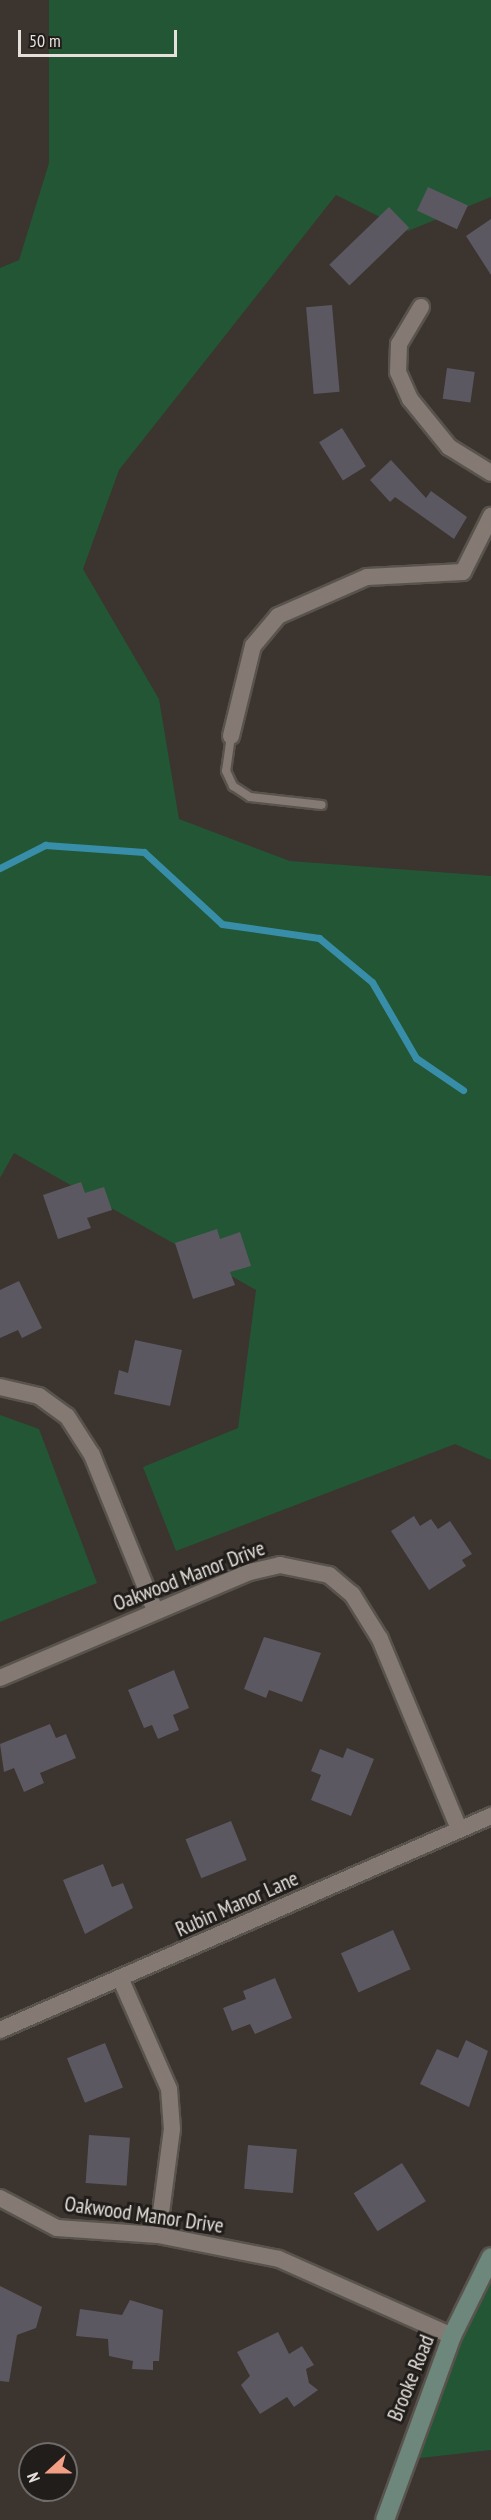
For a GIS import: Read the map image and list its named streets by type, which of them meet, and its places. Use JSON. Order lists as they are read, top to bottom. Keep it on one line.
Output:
{"streets":{"street":["Oakwood Manor Drive","Rubin Manor Lane","Brooke Road"]},"crossings":[["Oakwood Manor Drive","Rubin Manor Lane"],["Oakwood Manor Drive","Brooke Road"]],"scale_bar":"50 m","north":"left"}
